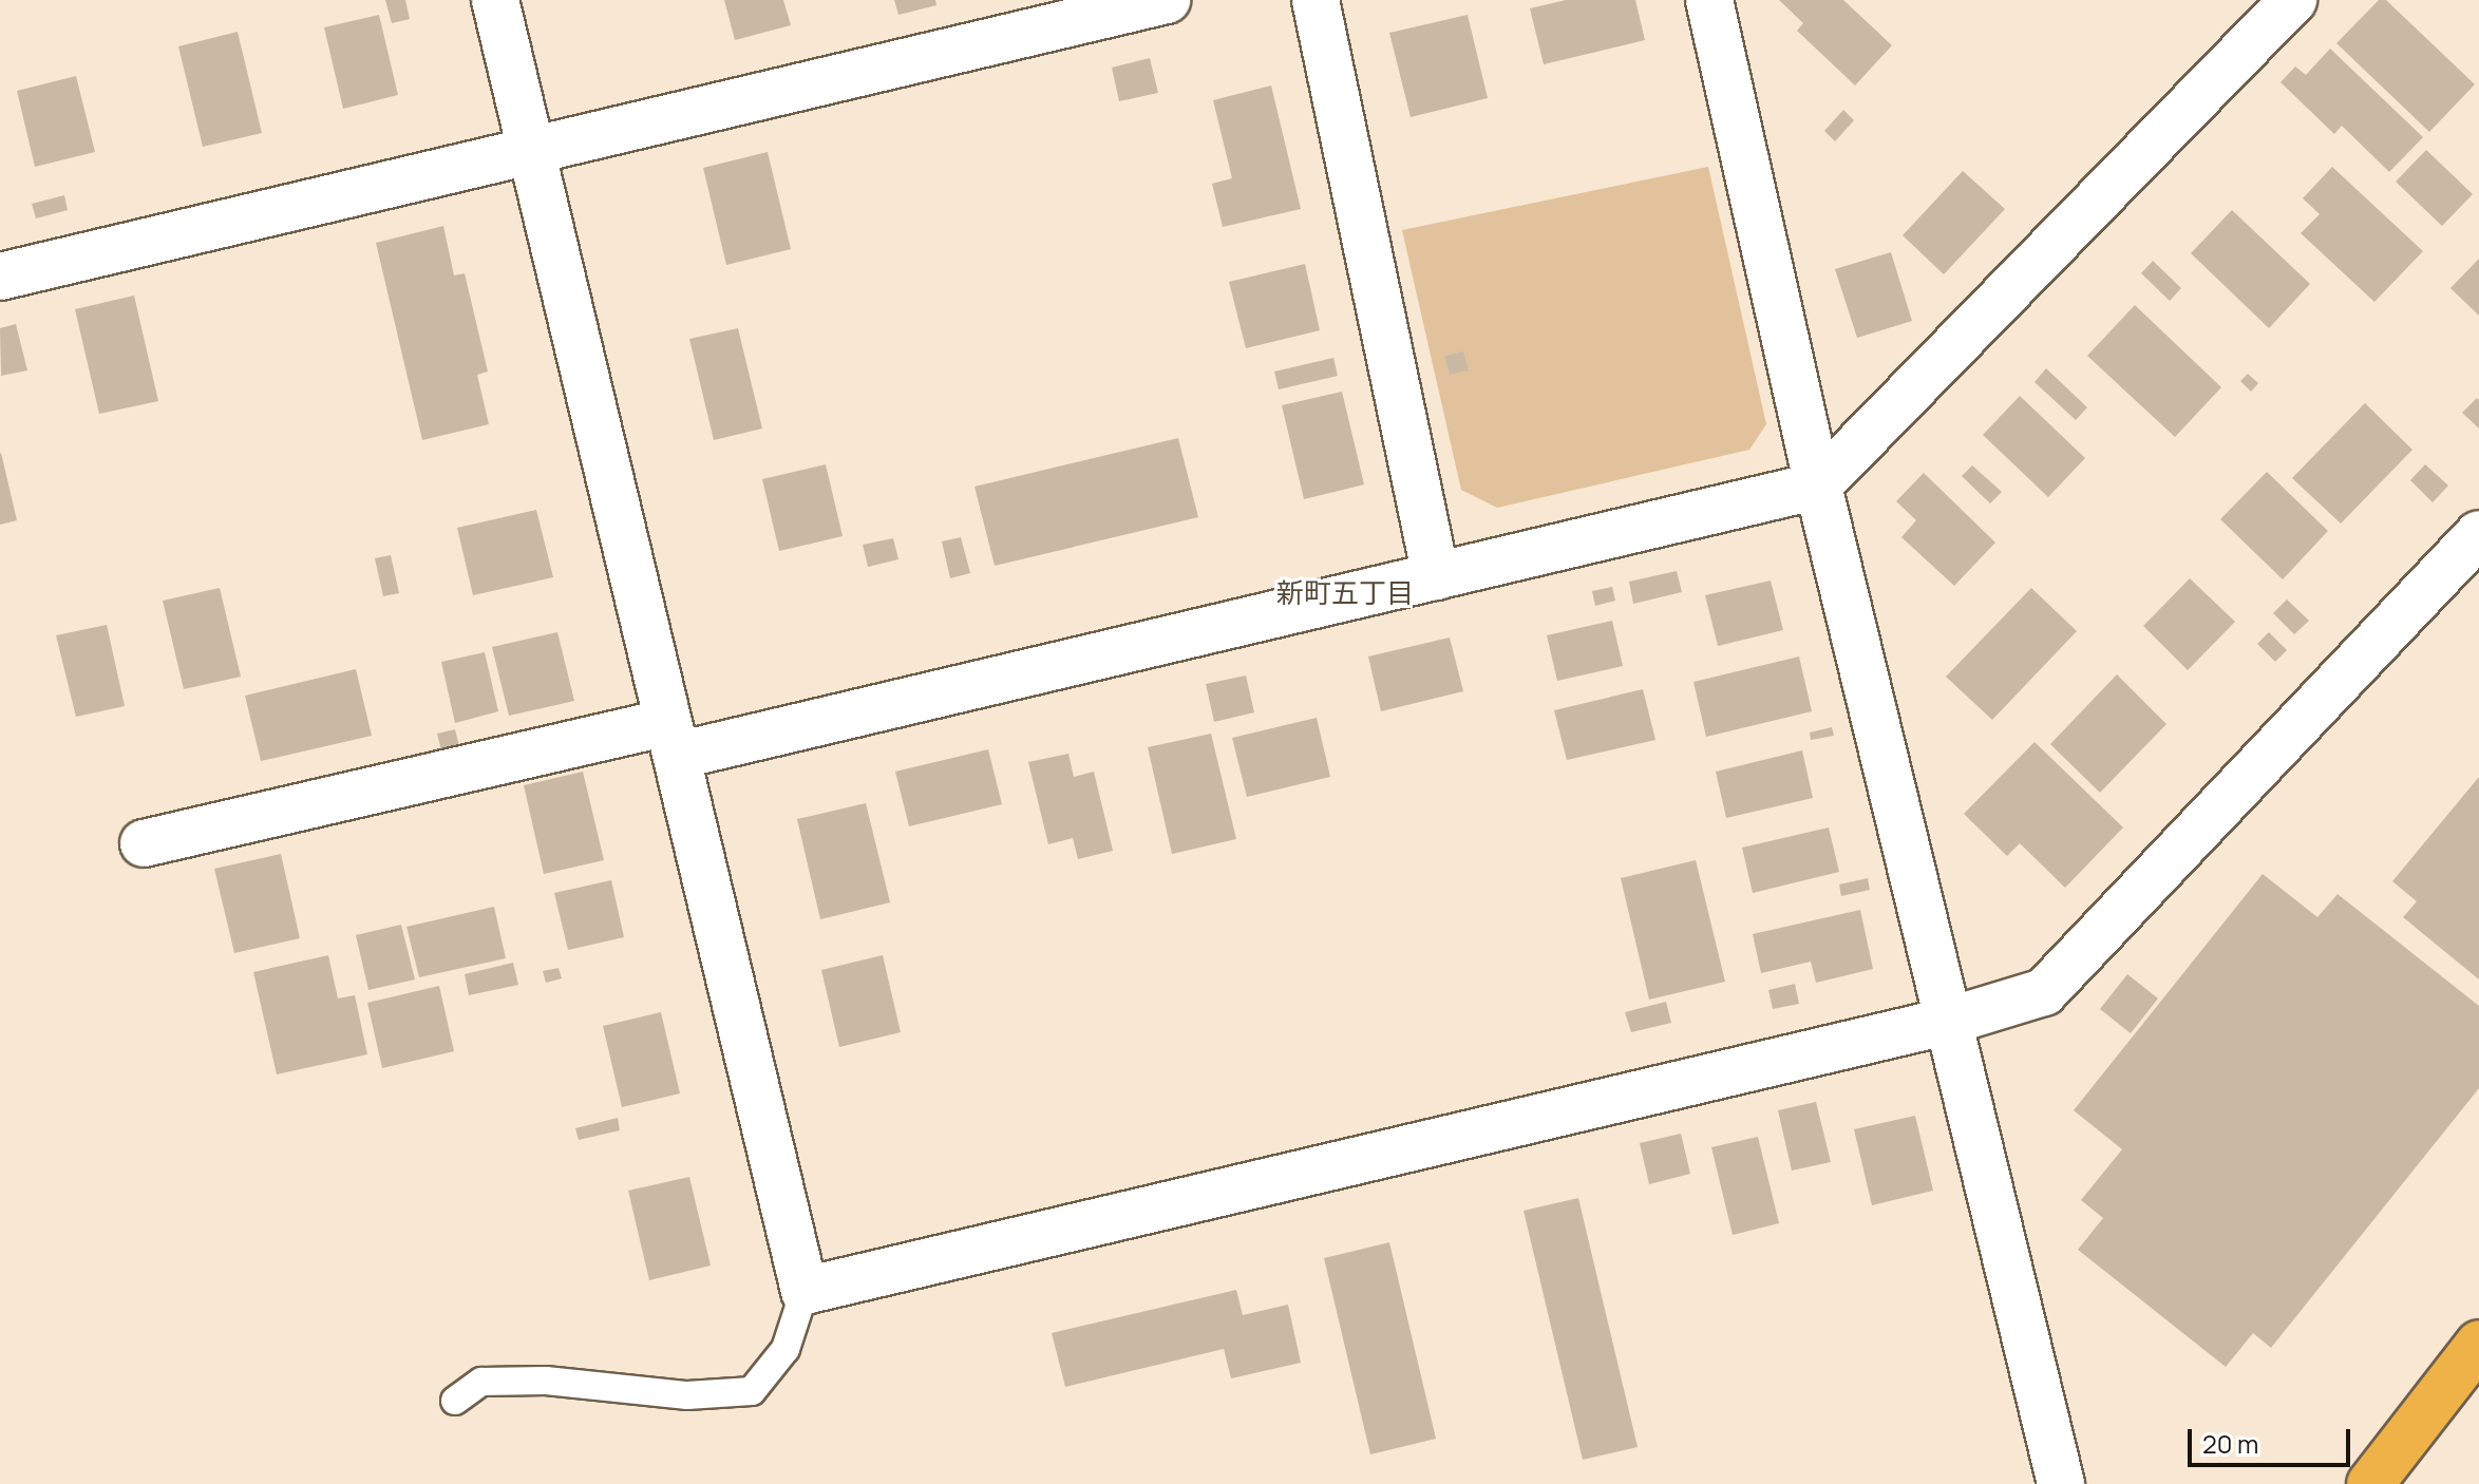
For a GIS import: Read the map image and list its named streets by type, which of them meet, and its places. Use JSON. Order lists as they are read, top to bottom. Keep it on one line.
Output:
{"districts":["新町五丁目"],"scale_bar":"20 m"}
